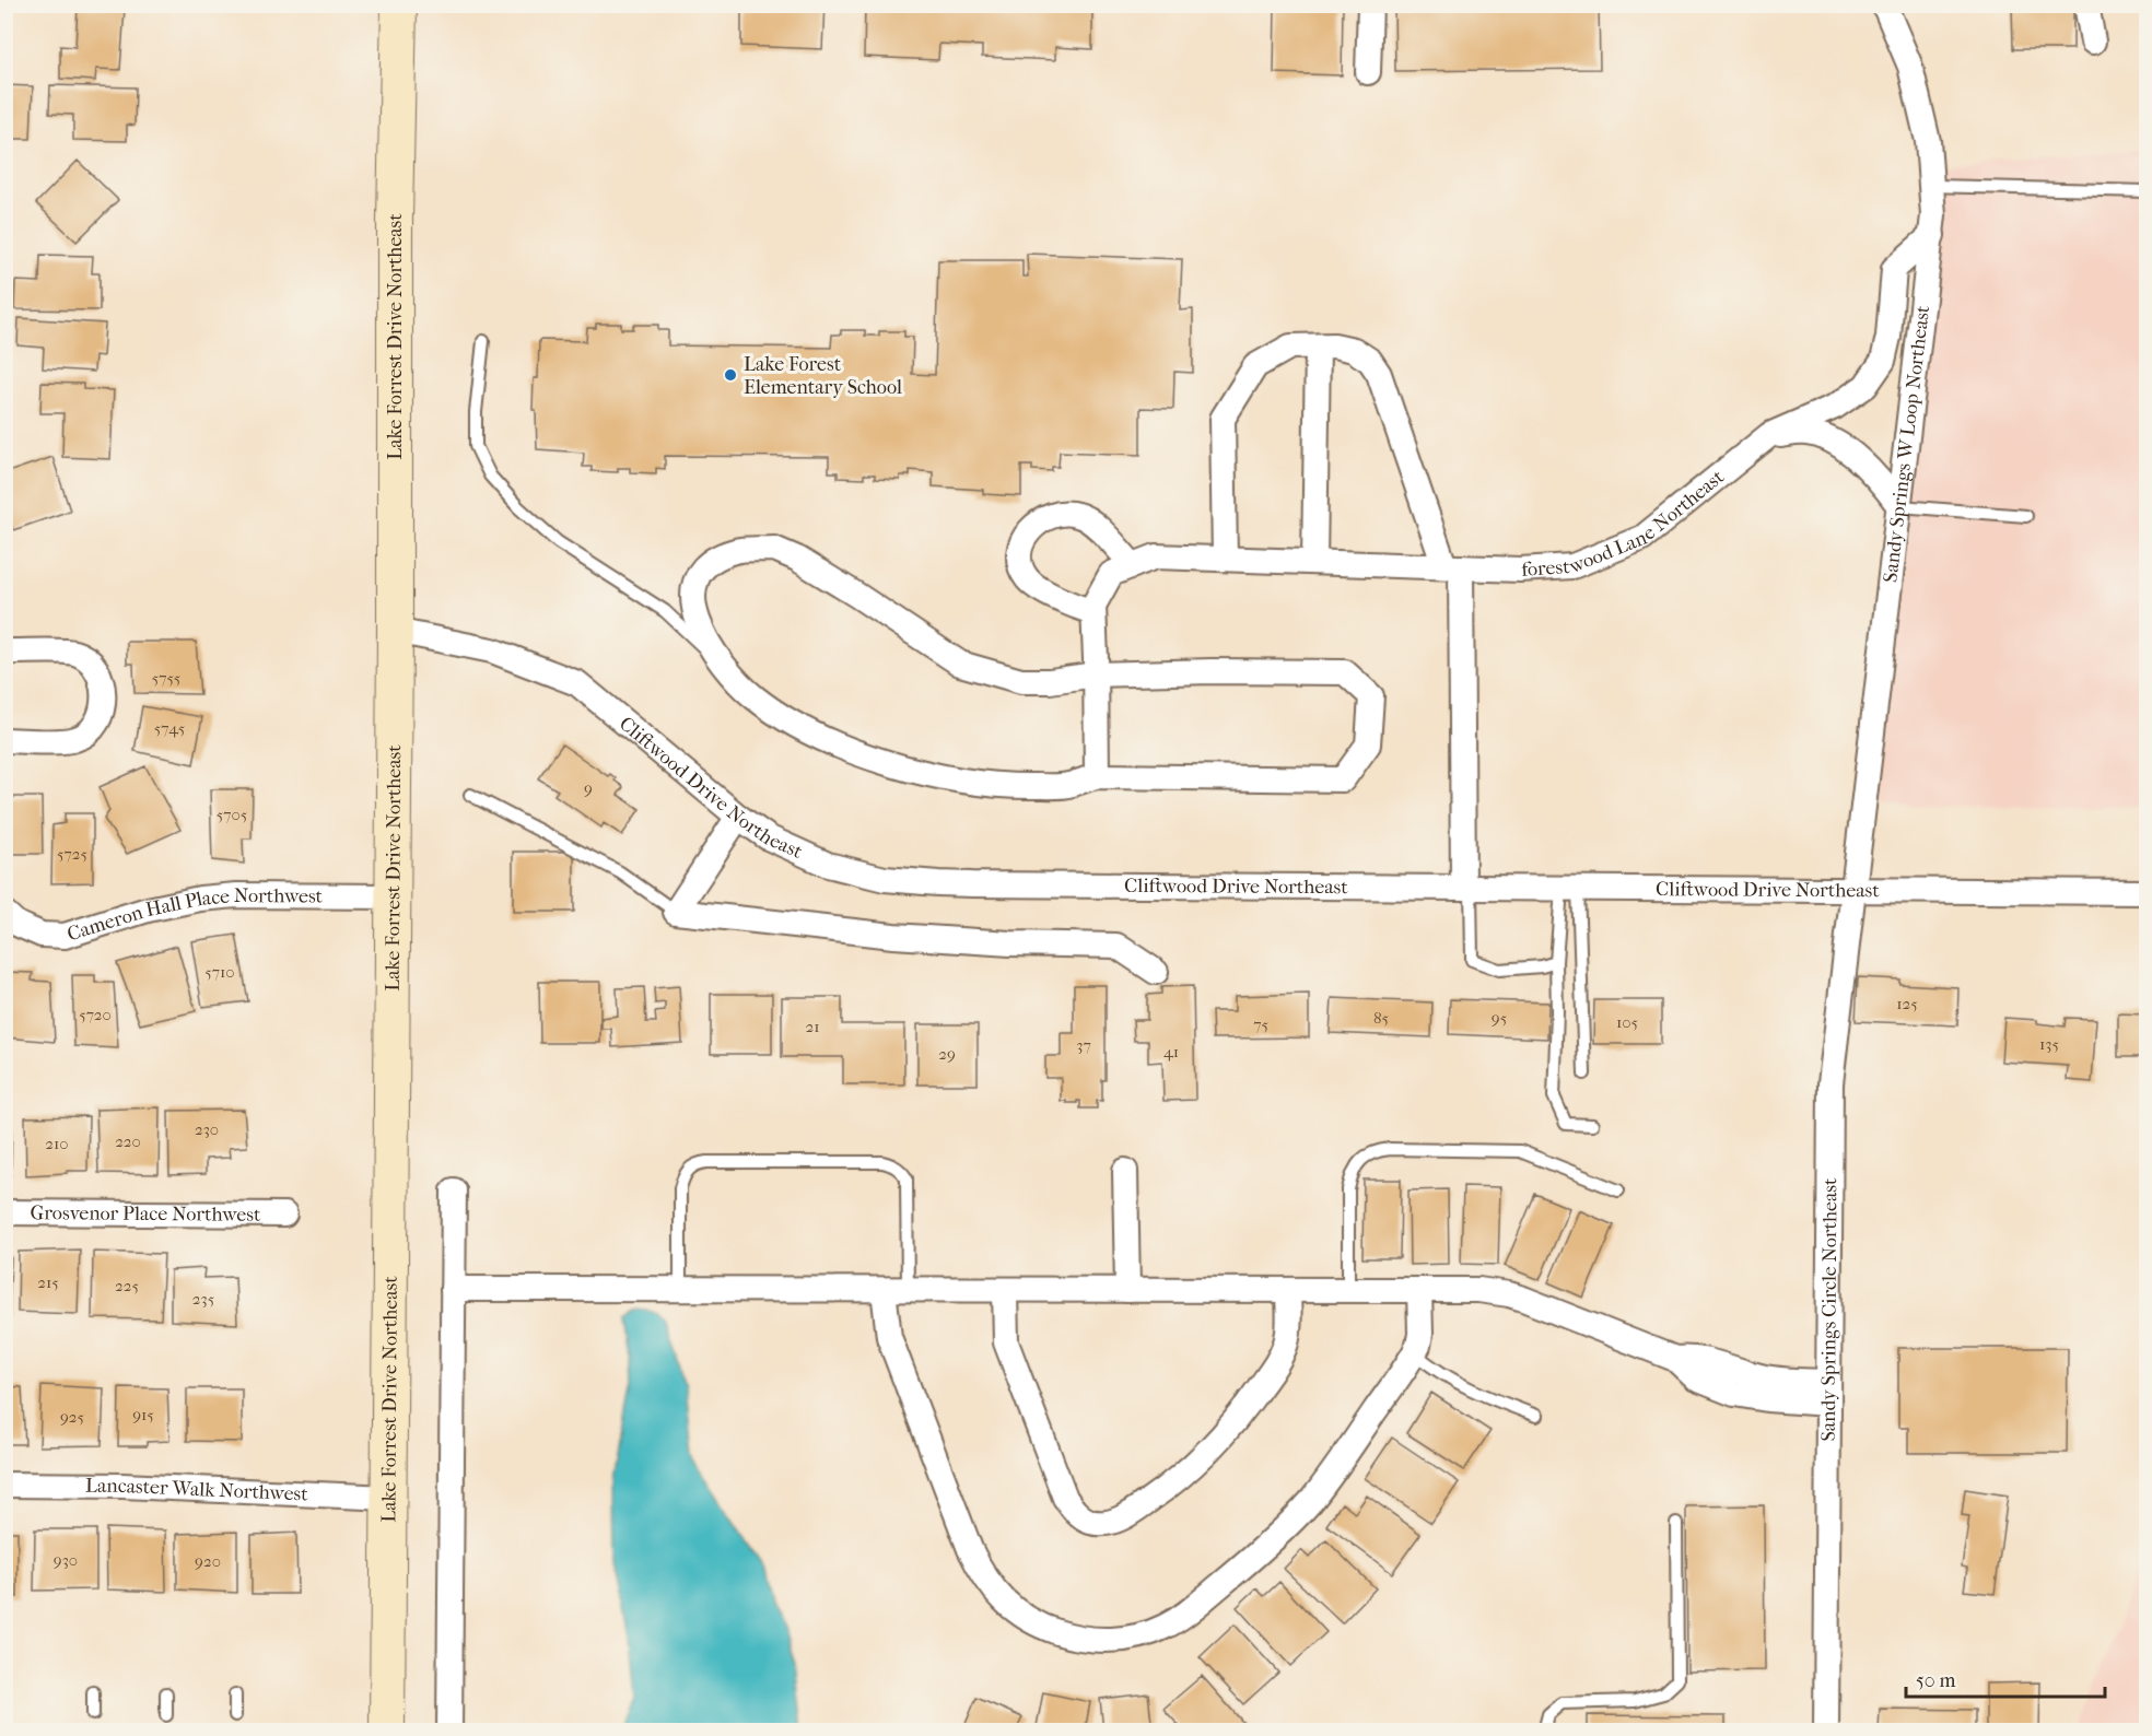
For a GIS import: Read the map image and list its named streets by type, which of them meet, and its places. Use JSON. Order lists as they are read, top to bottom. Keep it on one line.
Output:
{"streets":{"street":["Lake Forrest Drive Northeast","Sandy Springs W Loop Northeast","forestwood Lane Northeast","Cliftwood Drive Northeast","Cameron Hall Place Northwest","Grosvenor Place Northwest","Sandy Springs Circle Northeast","Lancaster Walk Northwest"]},"crossings":[["Lake Forrest Drive Northeast","Cliftwood Drive Northeast"],["Lake Forrest Drive Northeast","Cameron Hall Place Northwest"],["Lake Forrest Drive Northeast","Lancaster Walk Northwest"],["Sandy Springs W Loop Northeast","forestwood Lane Northeast"],["Sandy Springs W Loop Northeast","Cliftwood Drive Northeast"],["Sandy Springs W Loop Northeast","Sandy Springs Circle Northeast"],["Cliftwood Drive Northeast","Sandy Springs Circle Northeast"]],"places":["Lake Forest Elementary School"],"house_numbers":["5755","5745","9","5705","5725","5710","125","5720","85","95","105","75","21","135","37","41","29","230","220","210","215","225","235","915","925","930","920"],"scale_bar":"50 m"}
